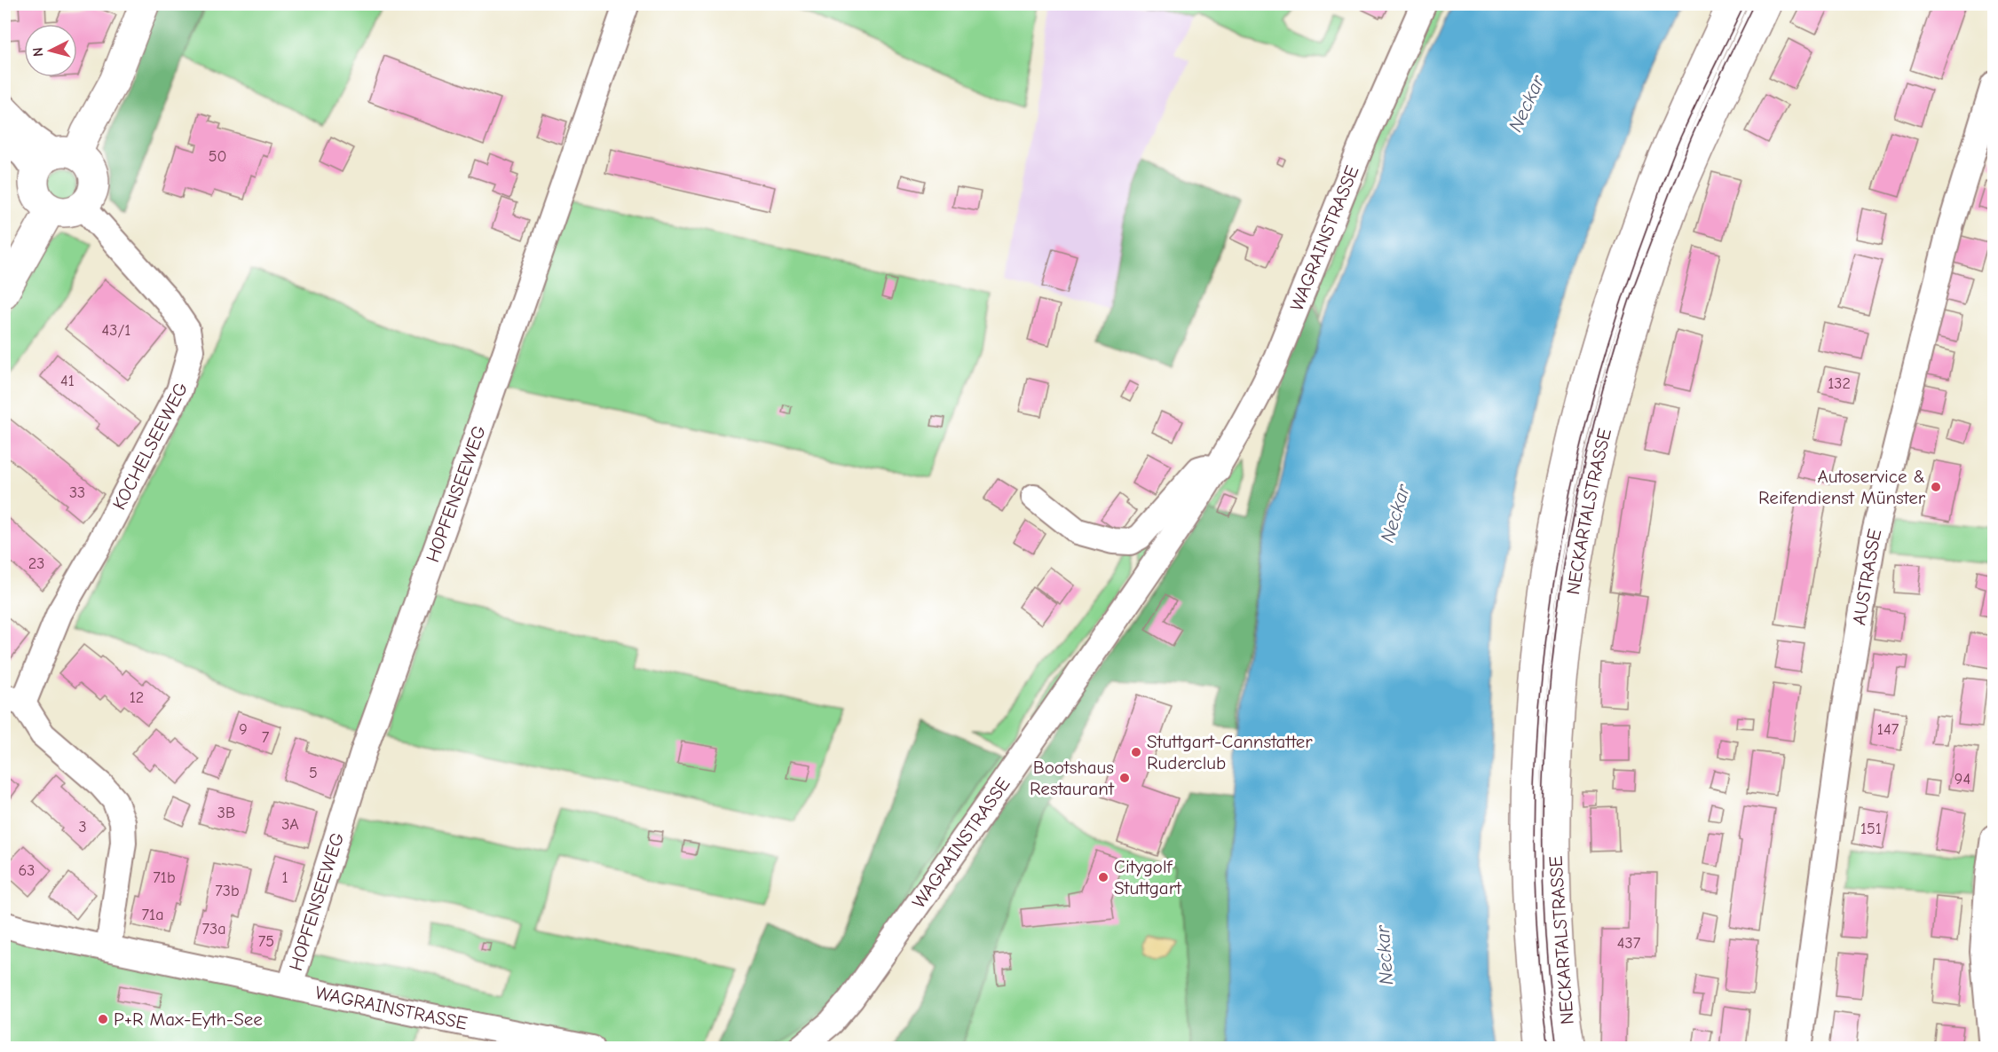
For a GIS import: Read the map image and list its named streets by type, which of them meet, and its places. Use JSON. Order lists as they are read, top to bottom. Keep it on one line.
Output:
{"streets":{"main road":["NECKARTALSTRASSE"],"street":["WAGRAINSTRASSE","KOCHELSEEWEG","HOPFENSEEWEG","AUSTRASSE"]},"crossings":[["WAGRAINSTRASSE","KOCHELSEEWEG"],["WAGRAINSTRASSE","HOPFENSEEWEG"]],"water":["Neckar"],"places":["Autoservice & Reifendienst Münster","Stuttgart-Cannstatter Ruderclub","Bootshaus Restaurant","Citygolf Stuttgart","P+R Max-Eyth-See"],"house_numbers":["50","43/1","41","132","33","23","12","9","147","7","5","94","3B","3A","3","151","63","71b","1","73b","71a","73a","75","437"],"north":"left"}
